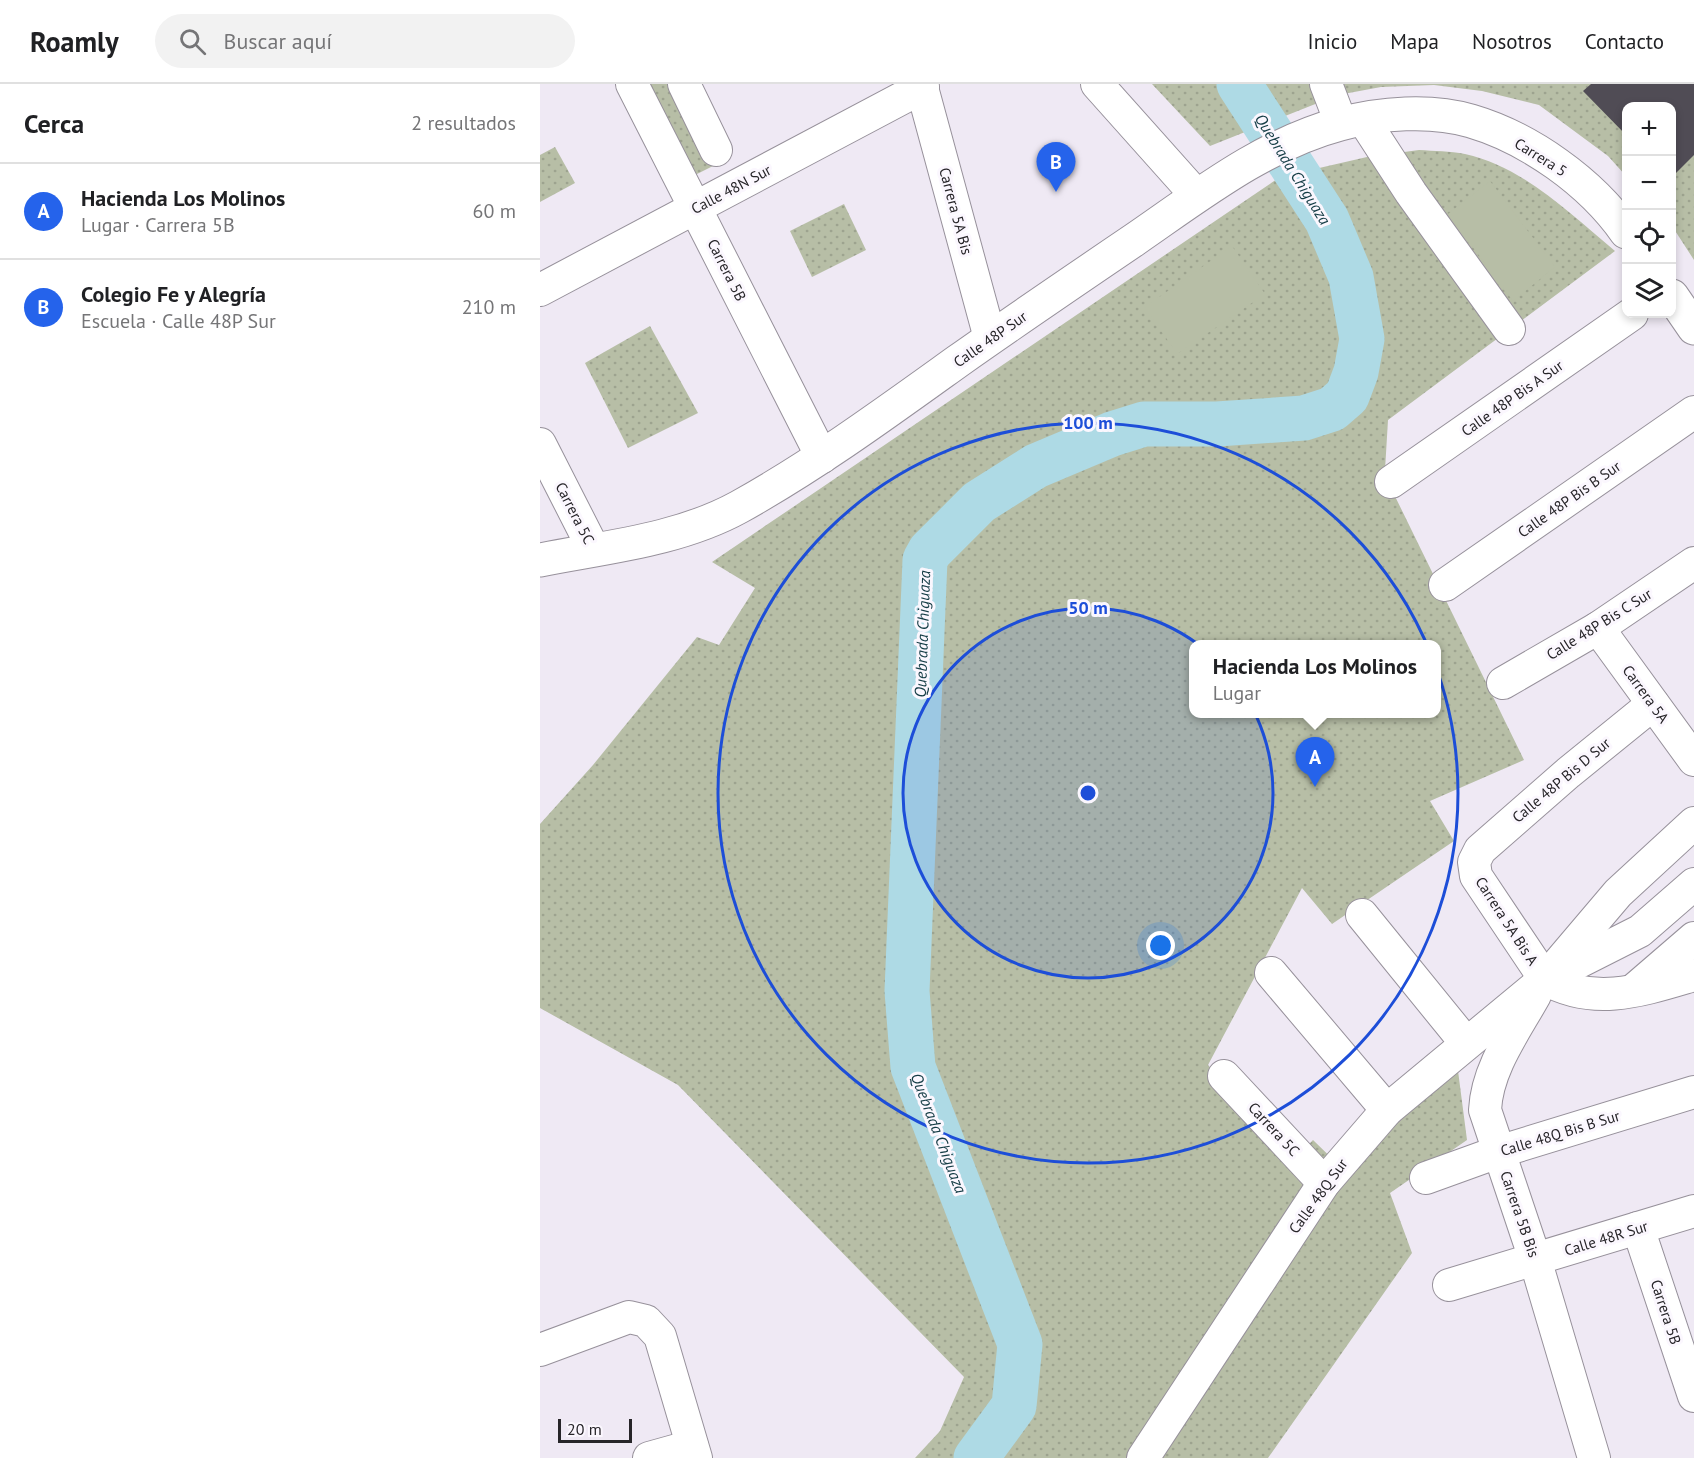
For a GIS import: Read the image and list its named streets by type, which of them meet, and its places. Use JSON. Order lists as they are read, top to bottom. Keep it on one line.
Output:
{"streets":{"main road":["Carrera 5","Calle 48P Sur"],"street":["Calle 48N Sur","Carrera 5A Bis","Carrera 5B","Calle 48P Bis A Sur","Calle 48P Bis B Sur","Carrera 5C","Calle 48P Bis C Sur","Carrera 5A","Calle 48P Bis D Sur","Carrera 5A Bis A","Calle 48Q Bis B Sur","Calle 48Q Sur","Carrera 5B Bis","Calle 48R Sur"]},"crossings":[["Carrera 5","Calle 48P Sur"],["Calle 48N Sur","Carrera 5A Bis"],["Calle 48N Sur","Carrera 5B"],["Carrera 5A Bis","Calle 48P Sur"],["Carrera 5B","Calle 48P Sur"],["Carrera 5B","Calle 48R Sur"],["Calle 48P Sur","Carrera 5C"],["Carrera 5C","Calle 48Q Sur"],["Calle 48P Bis C Sur","Carrera 5A"],["Carrera 5A","Calle 48P Bis D Sur"],["Calle 48P Bis D Sur","Carrera 5A Bis A"],["Carrera 5A Bis A","Calle 48Q Sur"],["Carrera 5A Bis A","Carrera 5B Bis"],["Calle 48Q Bis B Sur","Carrera 5B Bis"],["Calle 48Q Sur","Carrera 5B Bis"],["Carrera 5B Bis","Calle 48R Sur"]],"water":["Quebrada Chiguaza"],"scale_bar":"20 m","page":{"header":"Roamly","search":"Buscar aquí","nav":["Inicio","Mapa","Nosotros","Contacto"],"heading":["Cerca","2 resultados"],"map_buttons":["+","−"],"pins":["B","A"],"list":[{"mark":"A","name":"Hacienda Los Molinos","note":"Lugar · Carrera 5B","value":"60 m"},{"mark":"B","name":"Colegio Fe y Alegría","note":"Escuela · Calle 48P Sur","value":"210 m"}],"popup":["Hacienda Los Molinos","Lugar"],"scale":"20 m"},"rings":["100 m","50 m"]}
